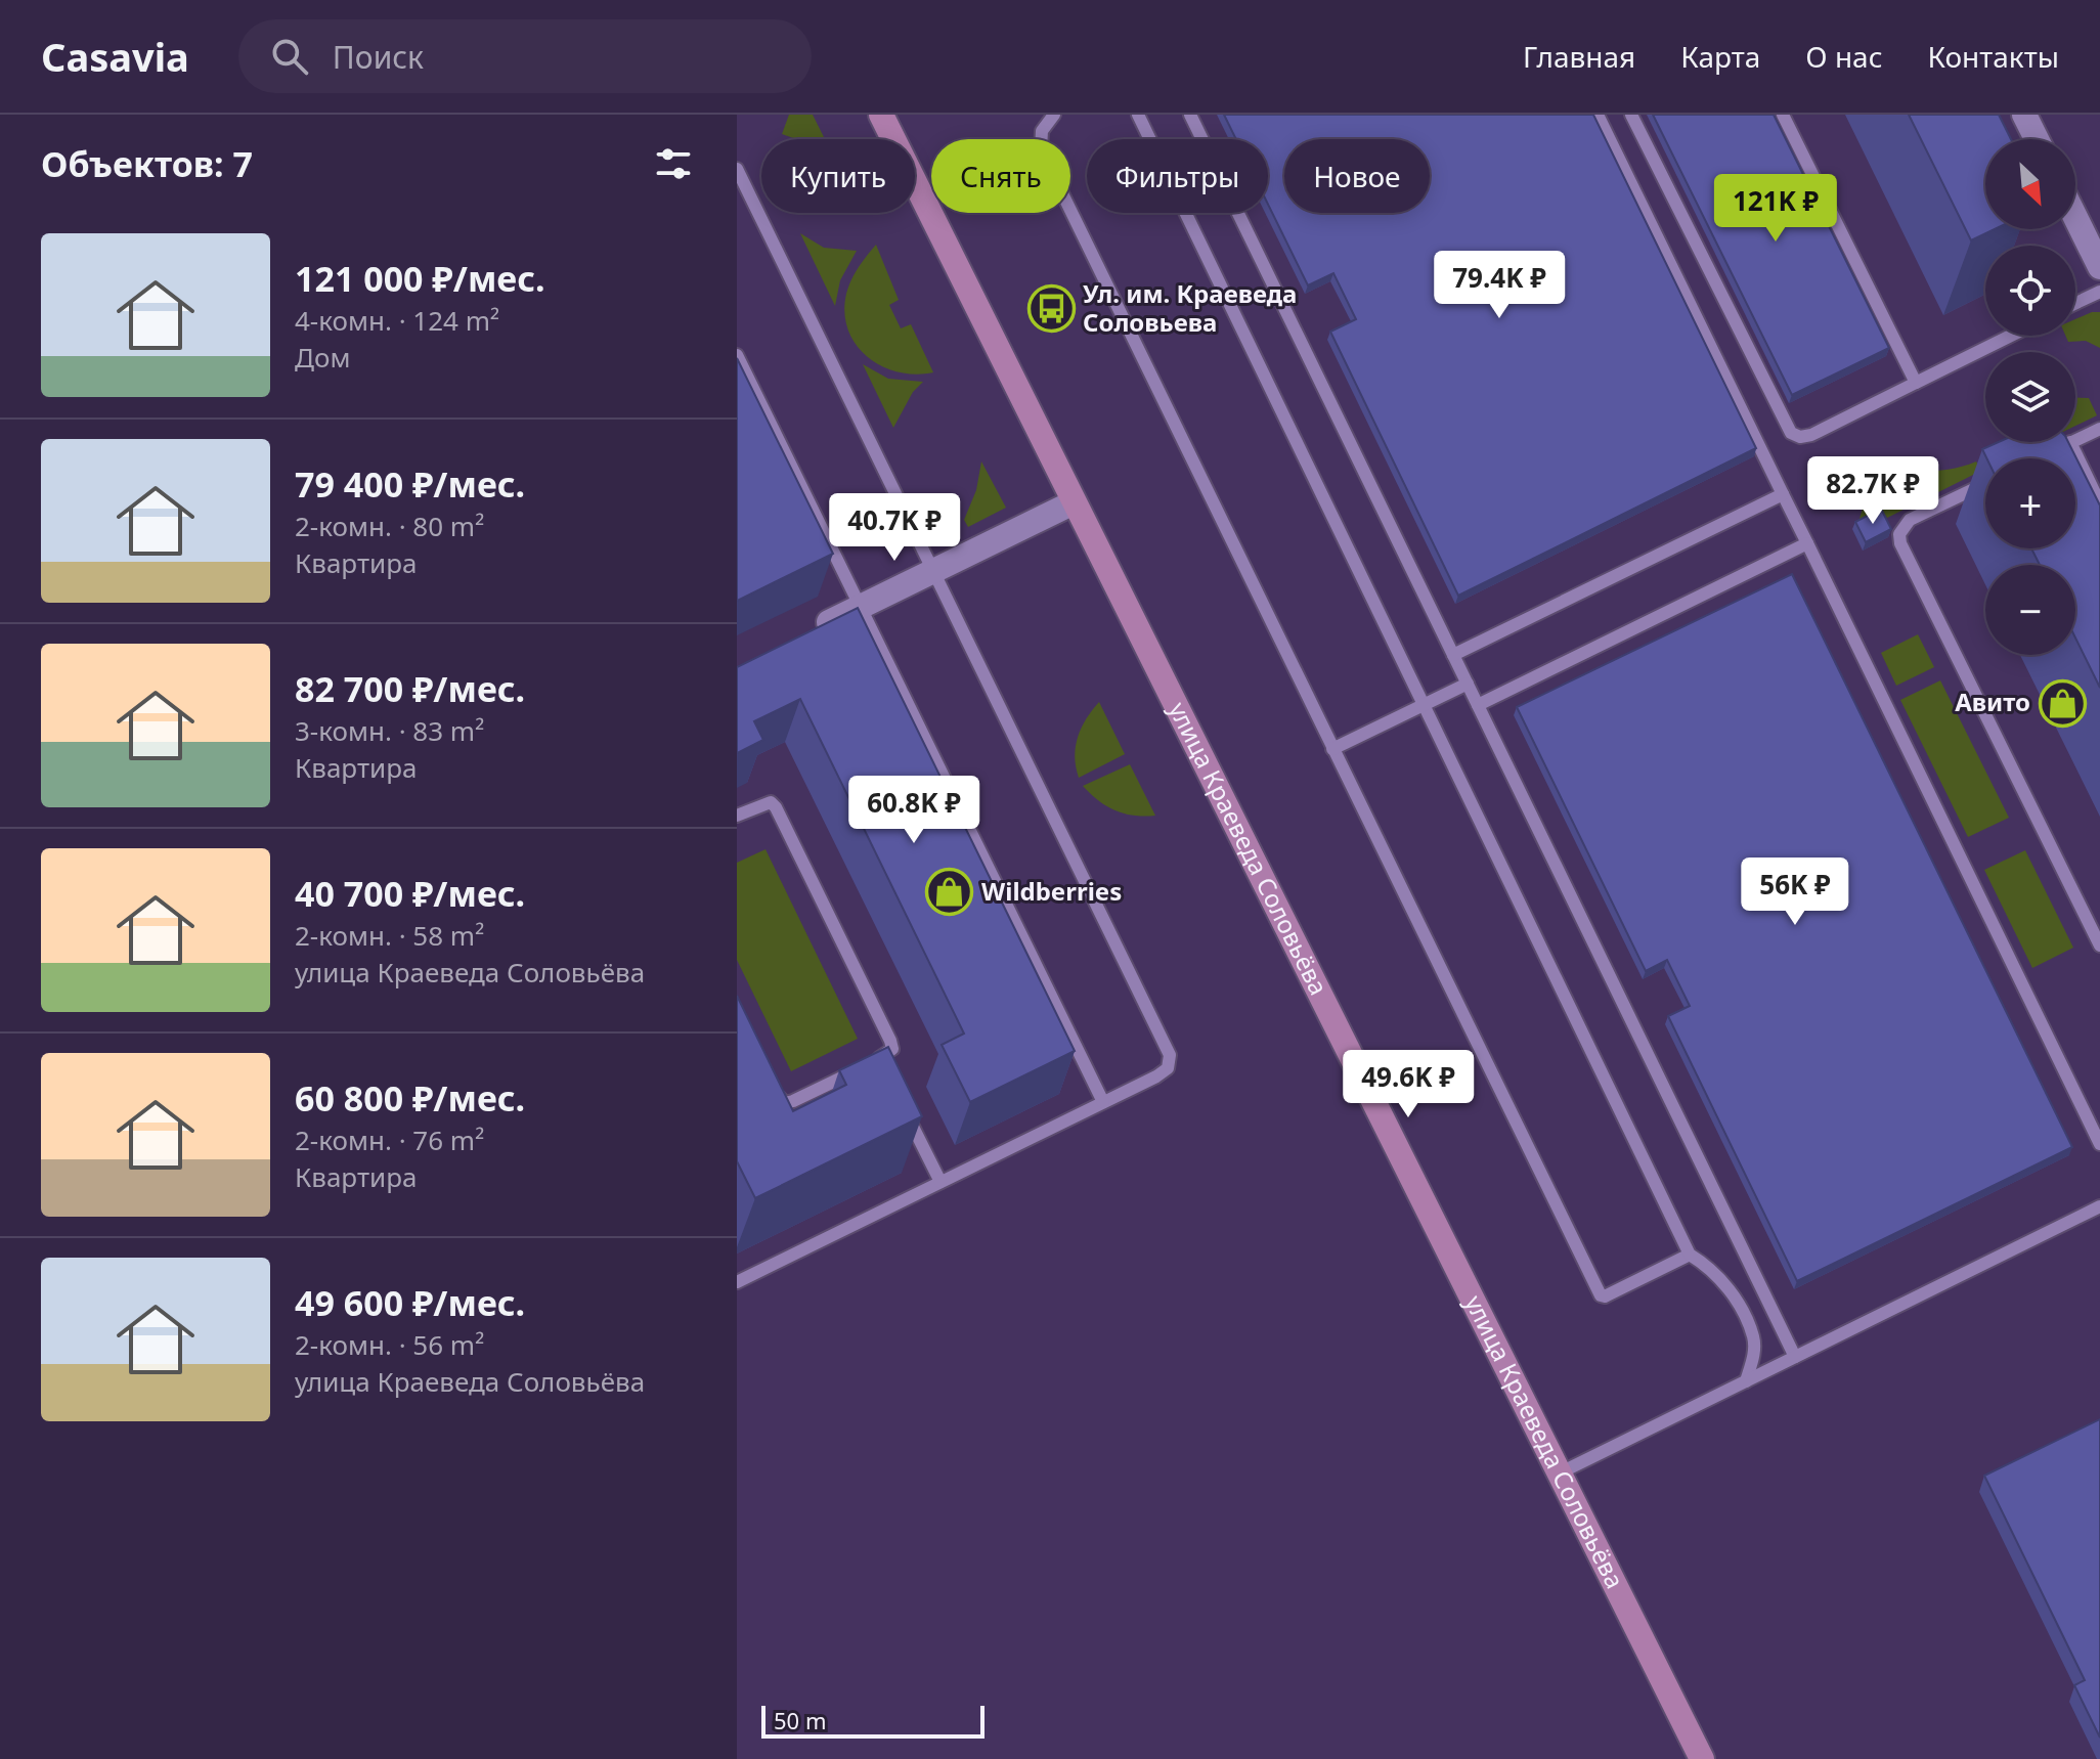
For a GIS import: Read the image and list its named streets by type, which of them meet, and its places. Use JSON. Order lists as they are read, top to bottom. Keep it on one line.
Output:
{"streets":{"main road":["улица Краеведа Соловьёва"]},"places":{"bus stop":["Ул. им. Краеведа Соловьева"],"shop":["Авито","Wildberries"]},"scale_bar":"50 m","north":"bottom right","page":{"header":"Casavia","search":"Поиск","nav":["Главная","Карта","О нас","Контакты"],"heading":"Объектов: 7","map_buttons":["+","−"],"chip":["Купить","Снять","Фильтры","Новое"],"price":["121K ₽","79.4K ₽","82.7K ₽","40.7K ₽","60.8K ₽","56K ₽","49.6K ₽"],"list":[{"name":"121 000 ₽/мес.","note":"4-комн. · 124 m² · Дом"},{"name":"79 400 ₽/мес.","note":"2-комн. · 80 m² · Квартира"},{"name":"82 700 ₽/мес.","note":"3-комн. · 83 m² · Квартира"},{"name":"40 700 ₽/мес.","note":"2-комн. · 58 m² · улица Краеведа Соловьёва"},{"name":"60 800 ₽/мес.","note":"2-комн. · 76 m² · Квартира"},{"name":"49 600 ₽/мес.","note":"2-комн. · 56 m² · улица Краеведа Соловьёва"}],"scale":"50 m"}}
